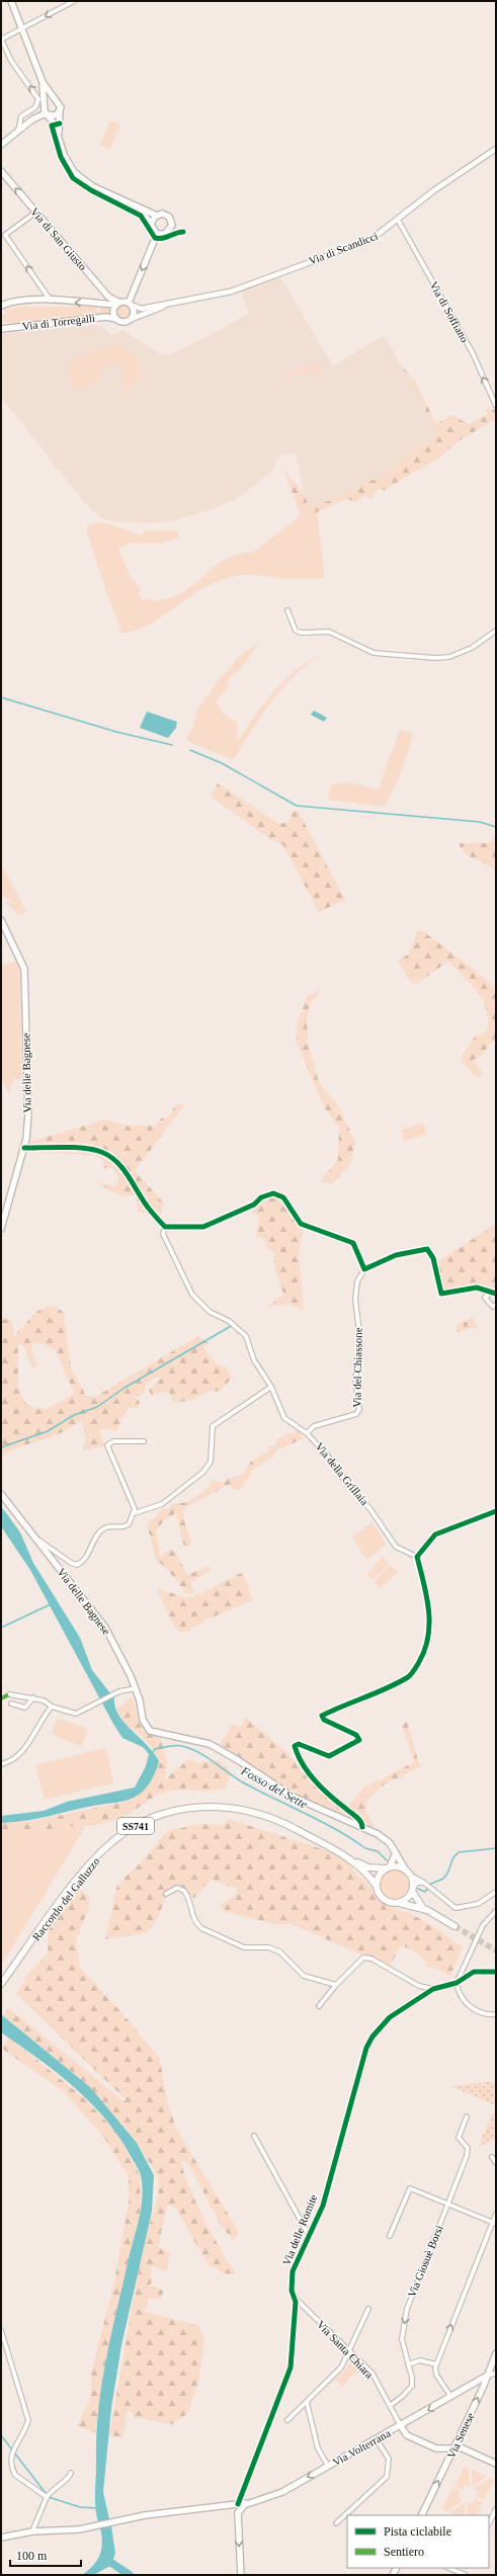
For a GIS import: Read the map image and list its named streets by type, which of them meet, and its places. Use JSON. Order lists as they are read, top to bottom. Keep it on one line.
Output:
{"streets":{"main road":["Via di San Giusto","Via di Scandicci","Via di Torregalli","Via delle Bagnese","SS741","Raccordo del Galluzzo","Via Senese","Via Volterrana"],"street":["Via di Soffiano","Via del Chiassone","Via della Grillaia","Via delle Romite","Via Giosuè Borsi","Via Santa Chiara"]},"crossings":[["Via di San Giusto","Via di Scandicci"],["Via di San Giusto","Via di Torregalli"],["Via di Scandicci","Via di Soffiano"],["Via di Scandicci","Via di Torregalli"],["Via delle Bagnese","SS741"],["Via delle Bagnese","Raccordo del Galluzzo"],["Via del Chiassone","Via della Grillaia"],["SS741","Raccordo del Galluzzo"],["Via delle Romite","Via Santa Chiara"],["Via Giosuè Borsi","Via Santa Chiara"],["Via Santa Chiara","Via Volterrana"],["Via Senese","Via Volterrana"]],"one_way":["Via di Soffiano","Via Giosuè Borsi","Via Senese","Via Volterrana"],"water":["Fosso del Sette"],"legend":["Pista ciclabile","Sentiero"],"scale_bar":"100 m"}
